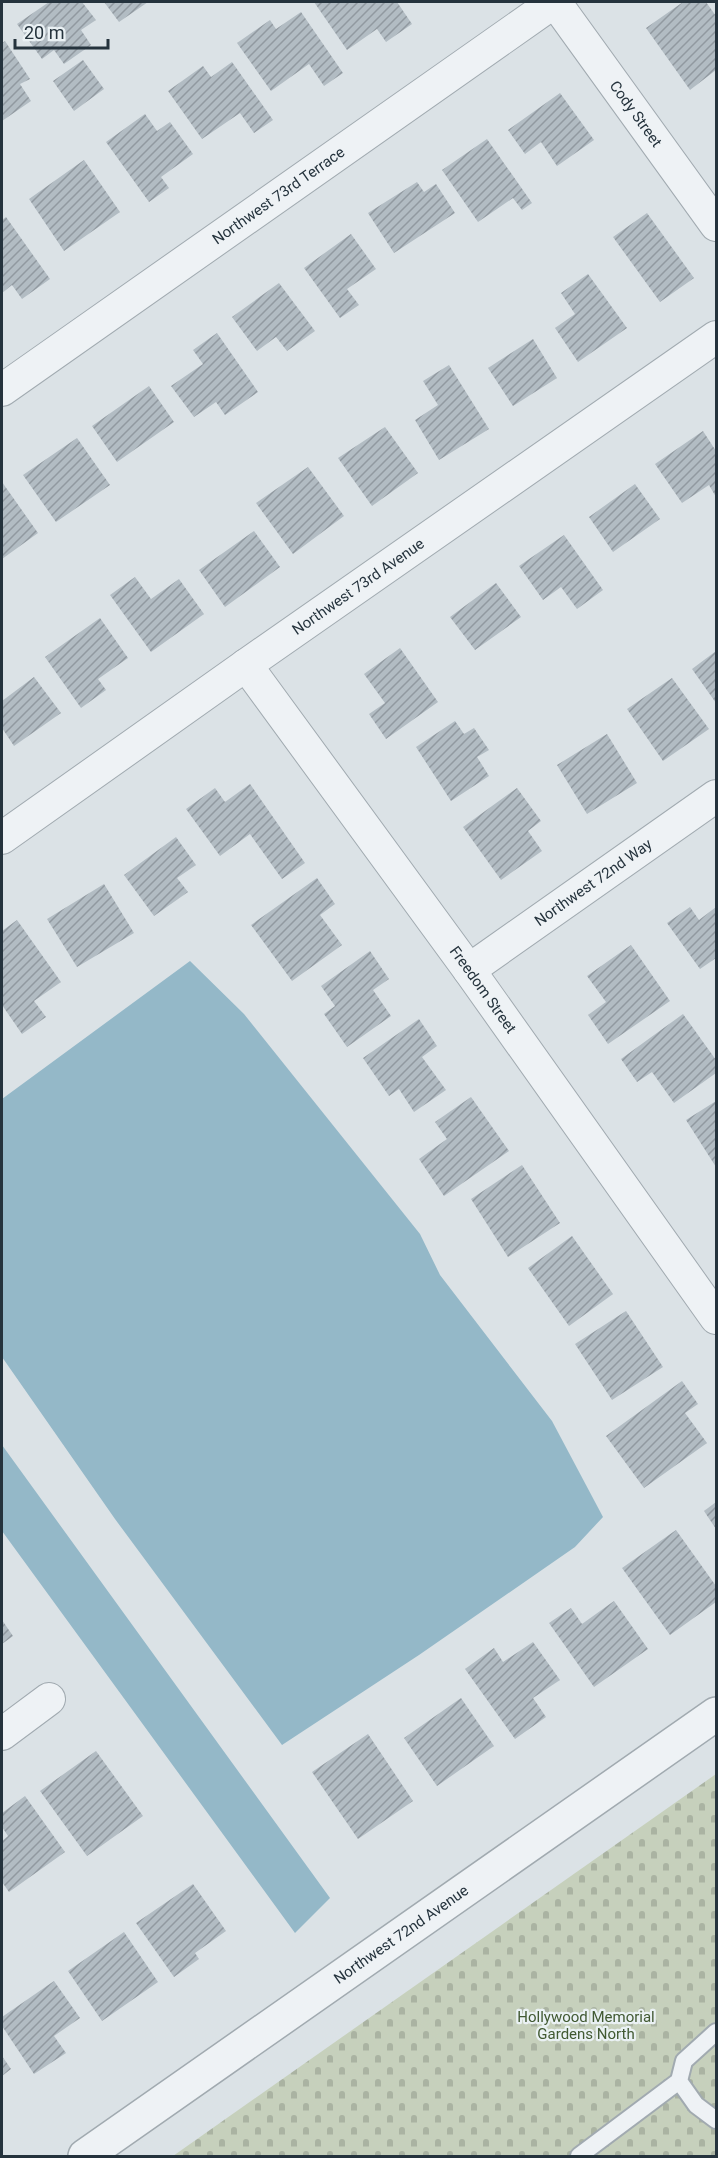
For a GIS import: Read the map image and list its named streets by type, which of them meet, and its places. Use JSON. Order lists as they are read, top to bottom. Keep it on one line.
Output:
{"streets":{"street":["Cody Street","Northwest 73rd Terrace","Northwest 73rd Avenue","Northwest 72nd Way","Freedom Street","Northwest 72nd Avenue"]},"crossings":[["Cody Street","Northwest 73rd Terrace"],["Northwest 73rd Avenue","Freedom Street"],["Northwest 72nd Way","Freedom Street"]],"parks":["Hollywood Memorial Gardens North"],"scale_bar":"20 m"}
